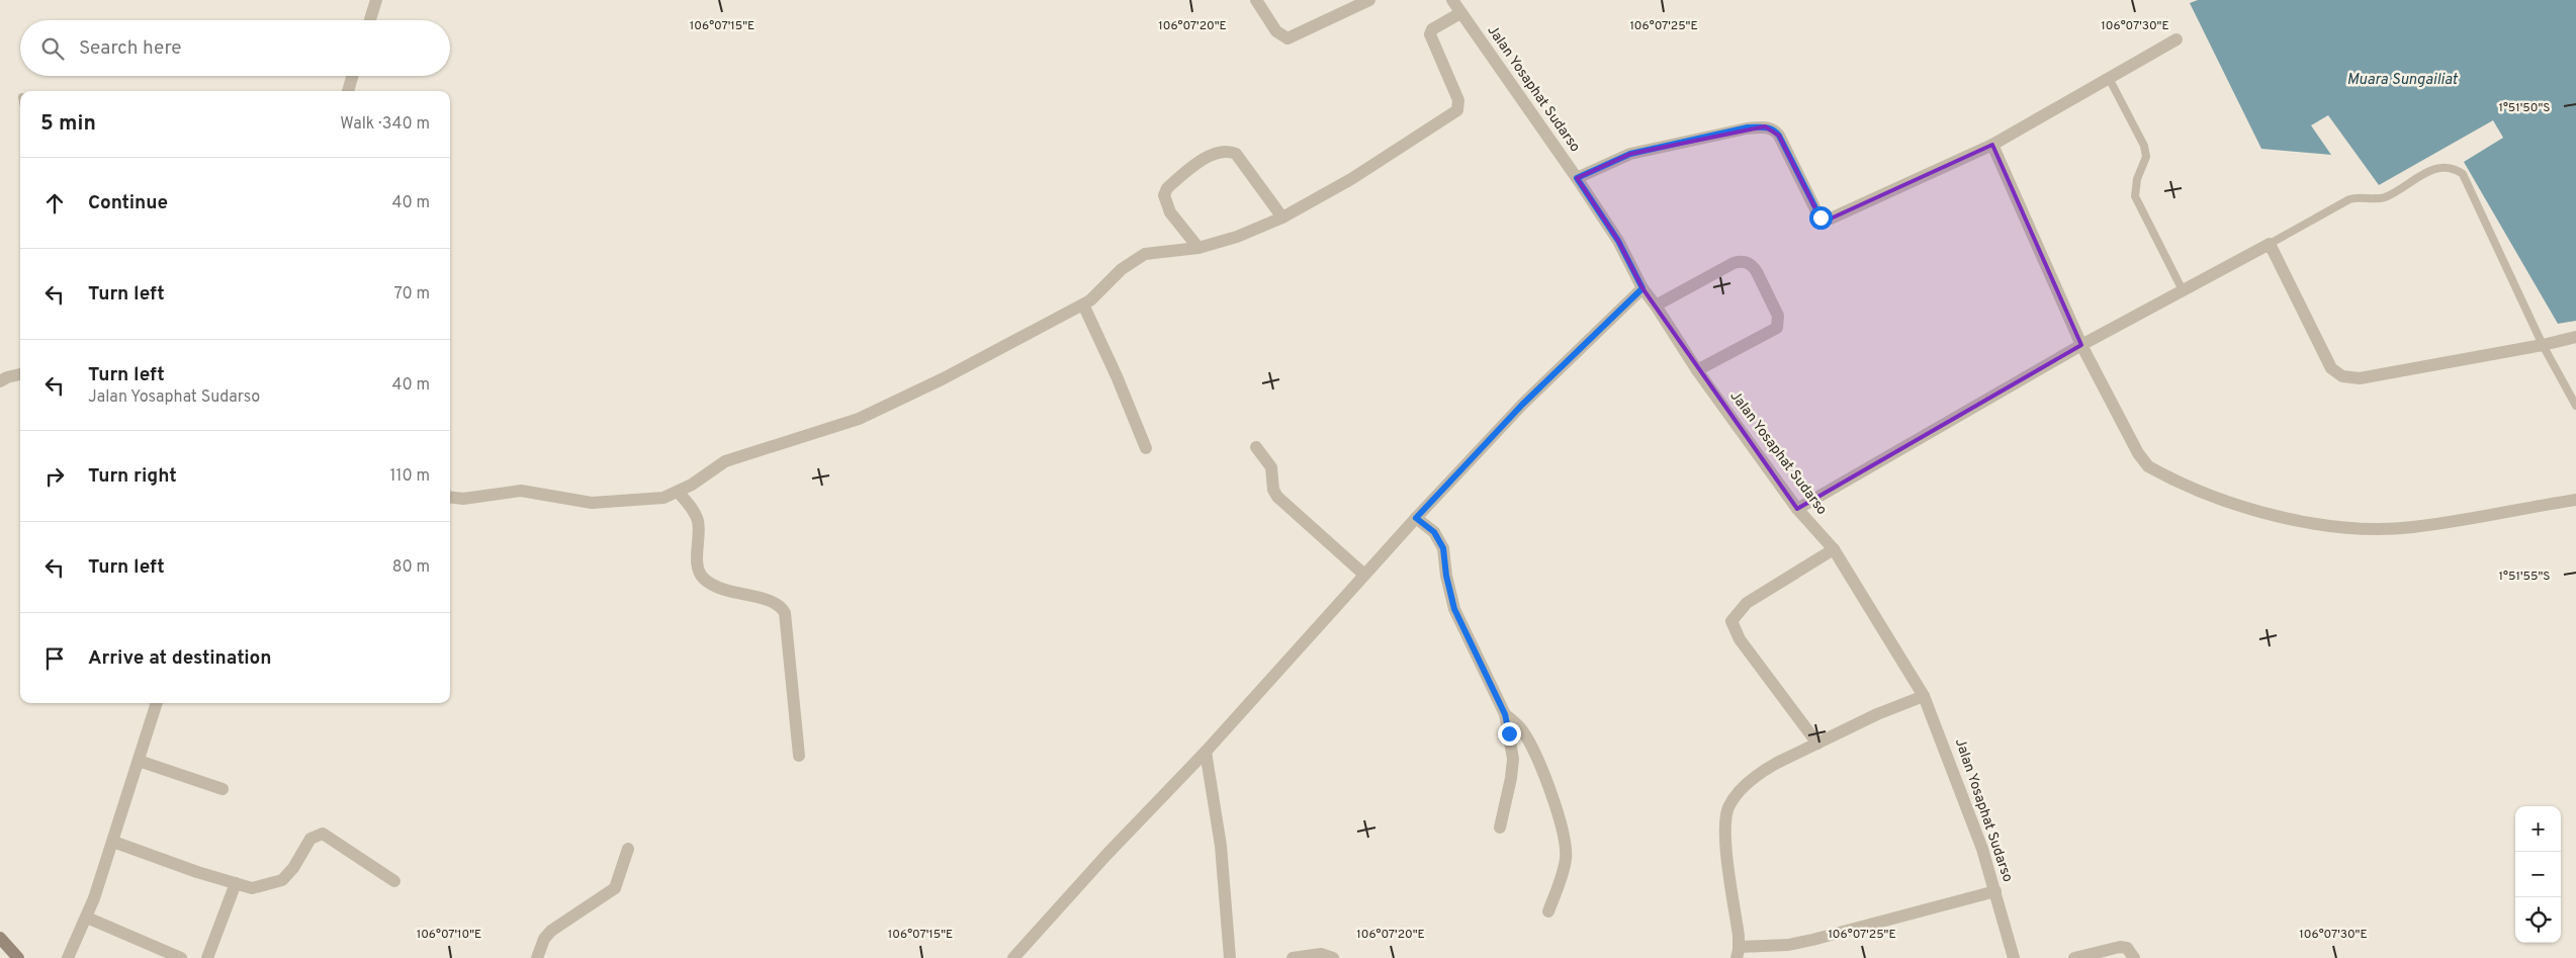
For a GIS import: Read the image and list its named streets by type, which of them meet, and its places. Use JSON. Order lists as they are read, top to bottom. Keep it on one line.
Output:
{"streets":{"street":["Jalan Yosaphat Sudarso"]},"water":["Muara Sungailiat"],"page":{"search":"Search here","heading":["5 min","Walk · 340 m"],"list":[["Continue","40 m"],["Turn left","70 m"],["Turn left","Jalan Yosaphat Sudarso","40 m"],["Turn right","110 m"],["Turn left","80 m"],"Arrive at destination"],"map_buttons":["+","−"]},"coordinates":["106°07'15\"E","106°07'20\"E","106°07'25\"E","106°07'30\"E","1°51'50\"S","1°51'55\"S","106°07'10\"E"]}
